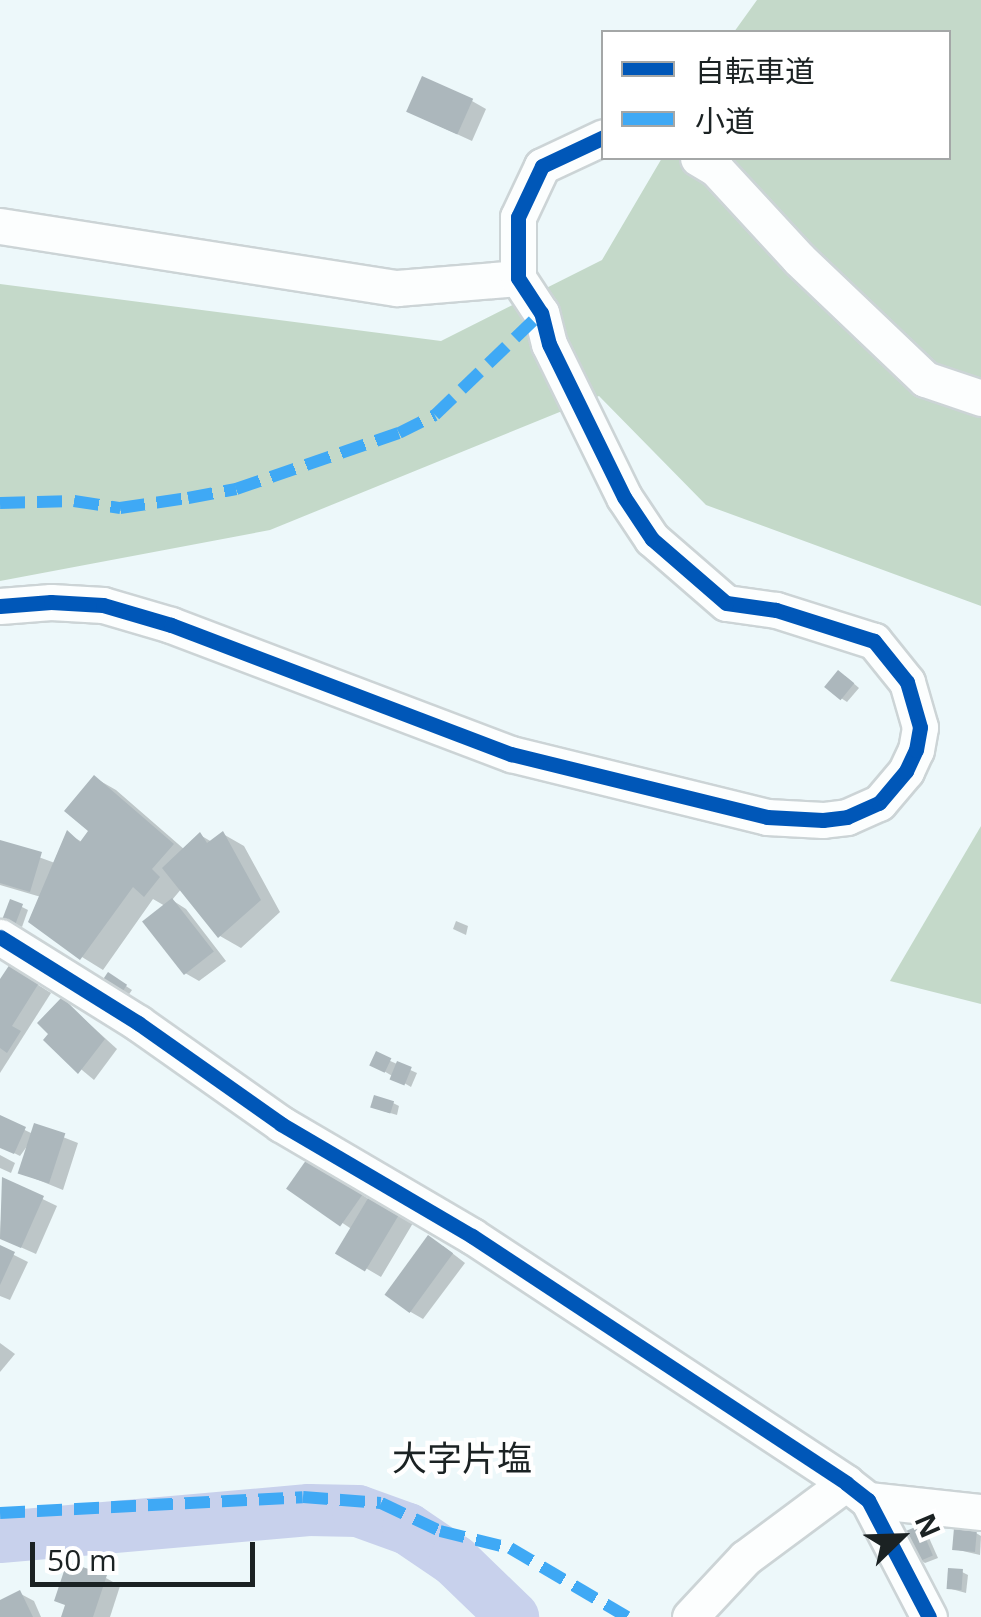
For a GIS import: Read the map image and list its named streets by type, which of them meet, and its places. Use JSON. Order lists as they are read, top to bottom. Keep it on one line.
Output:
{"districts":["大字片塩"],"legend":["自転車道","小道"],"scale_bar":"50 m","north":"top right"}
